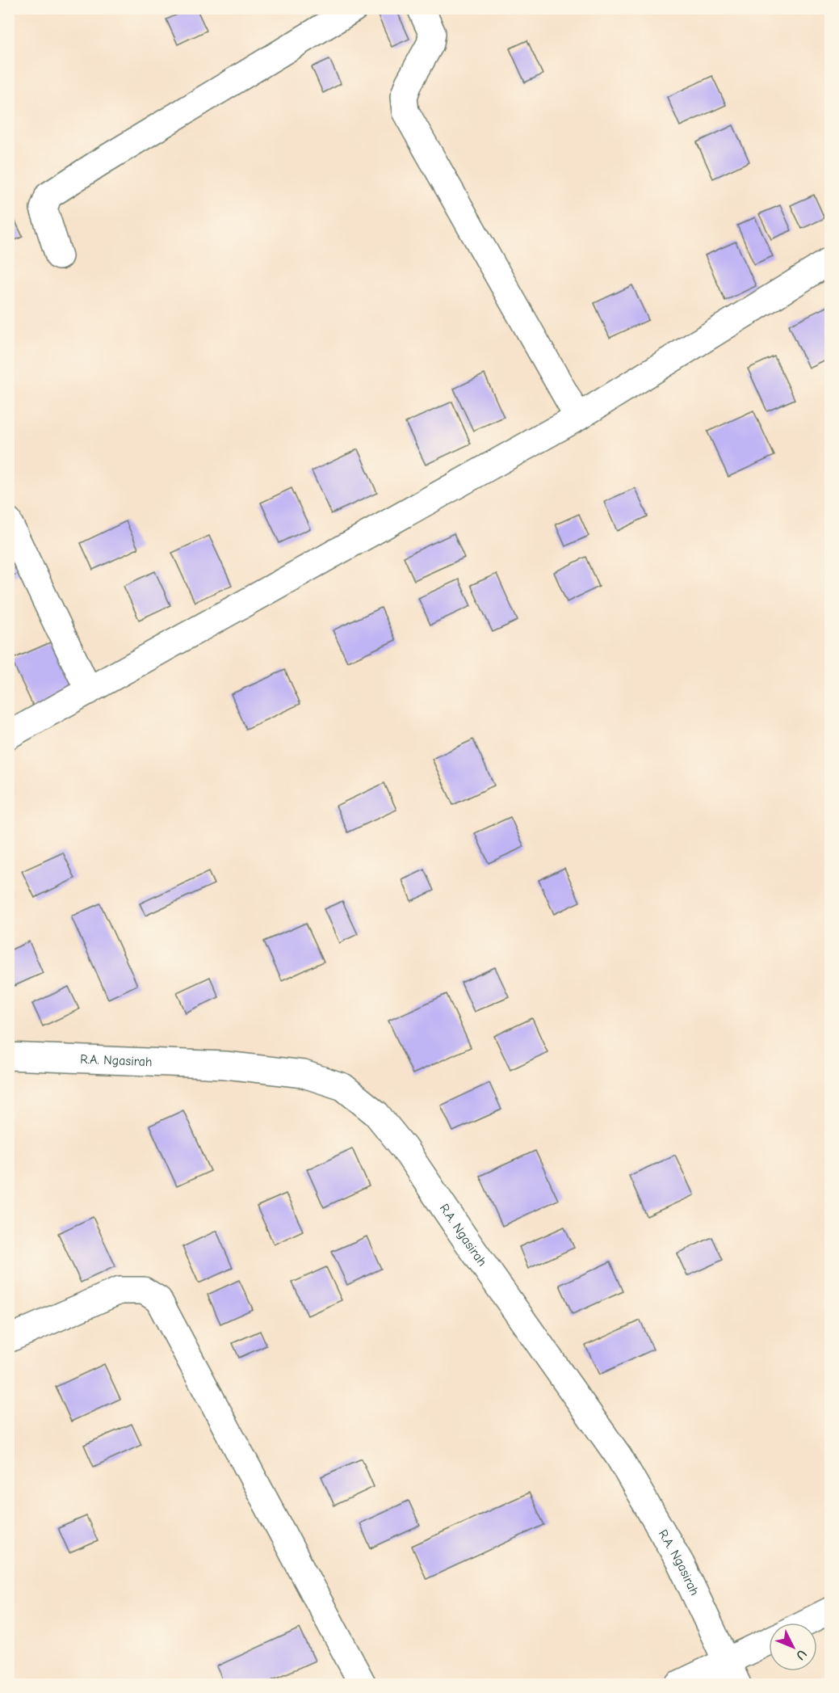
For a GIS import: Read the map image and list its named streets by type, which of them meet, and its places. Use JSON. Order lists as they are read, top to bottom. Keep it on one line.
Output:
{"streets":{"street":["R.A. Ngasirah"]},"north":"bottom right"}
